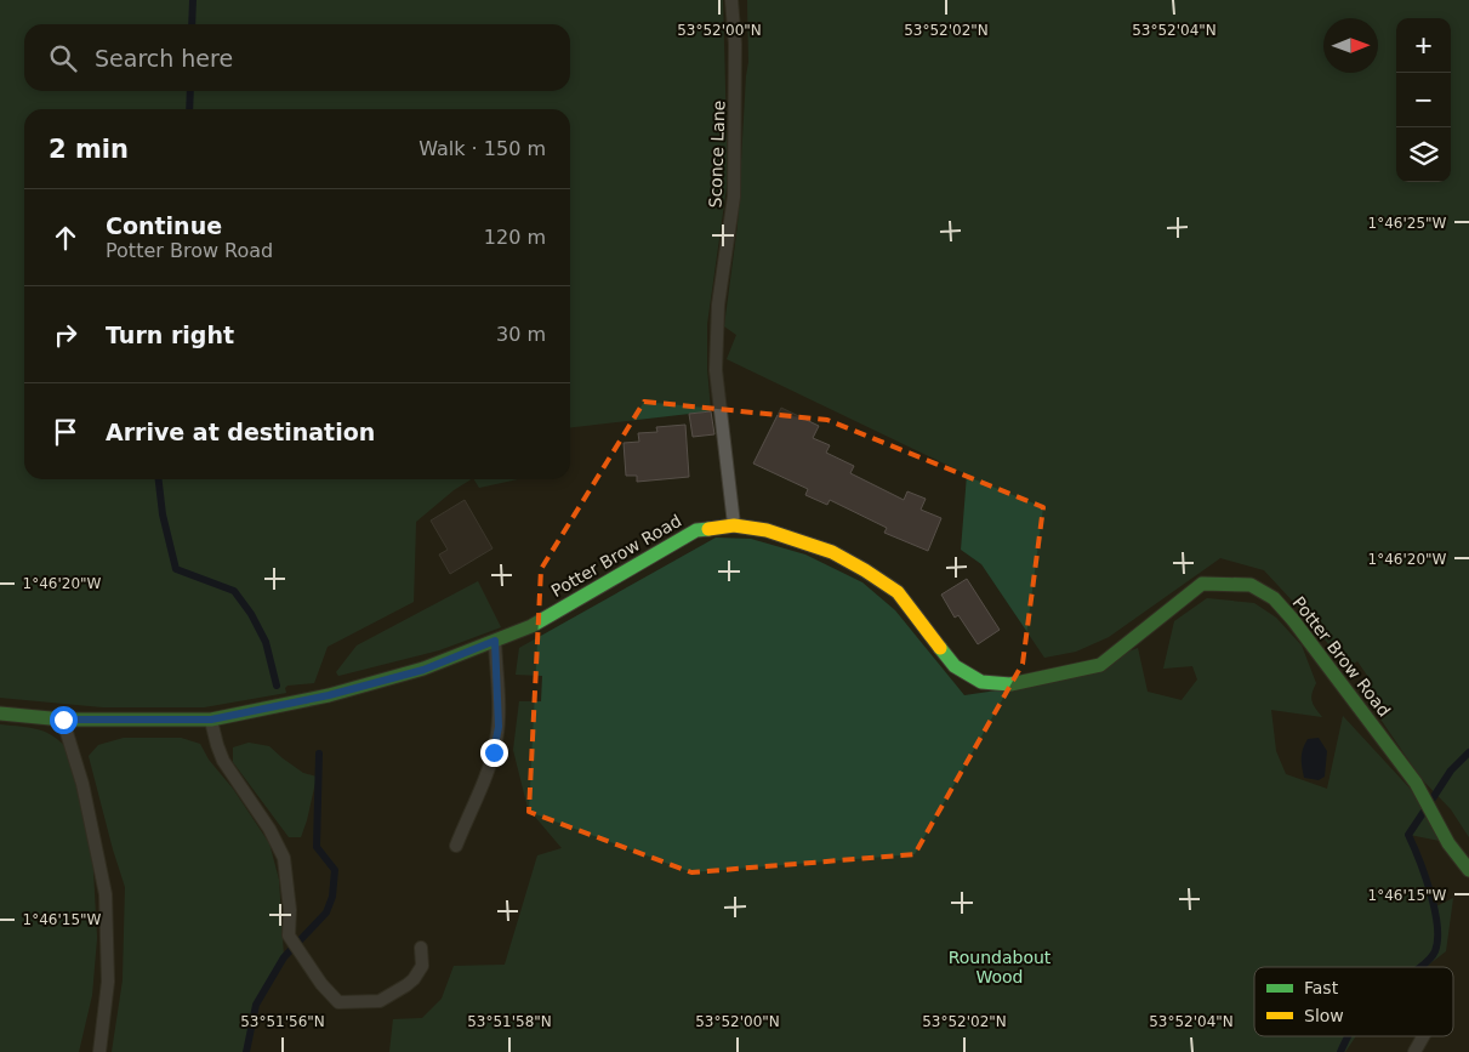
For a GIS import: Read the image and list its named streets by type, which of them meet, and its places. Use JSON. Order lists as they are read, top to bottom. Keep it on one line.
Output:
{"streets":{"street":["Potter Brow Road"],"lane":["Sconce Lane"]},"crossings":[["Sconce Lane","Potter Brow Road"]],"parks":["Roundabout Wood"],"legend":["Fast","Slow"],"north":"right","page":{"map_buttons":["+","−"],"search":"Search here","heading":["2 min","Walk · 150 m"],"list":[["Continue","Potter Brow Road","120 m"],["Turn right","30 m"],"Arrive at destination"]},"coordinates":["53°52'00\"N","53°52'02\"N","53°52'04\"N","1°46'25\"W","1°46'20\"W","1°46'15\"W","53°51'56\"N","53°51'58\"N"]}
